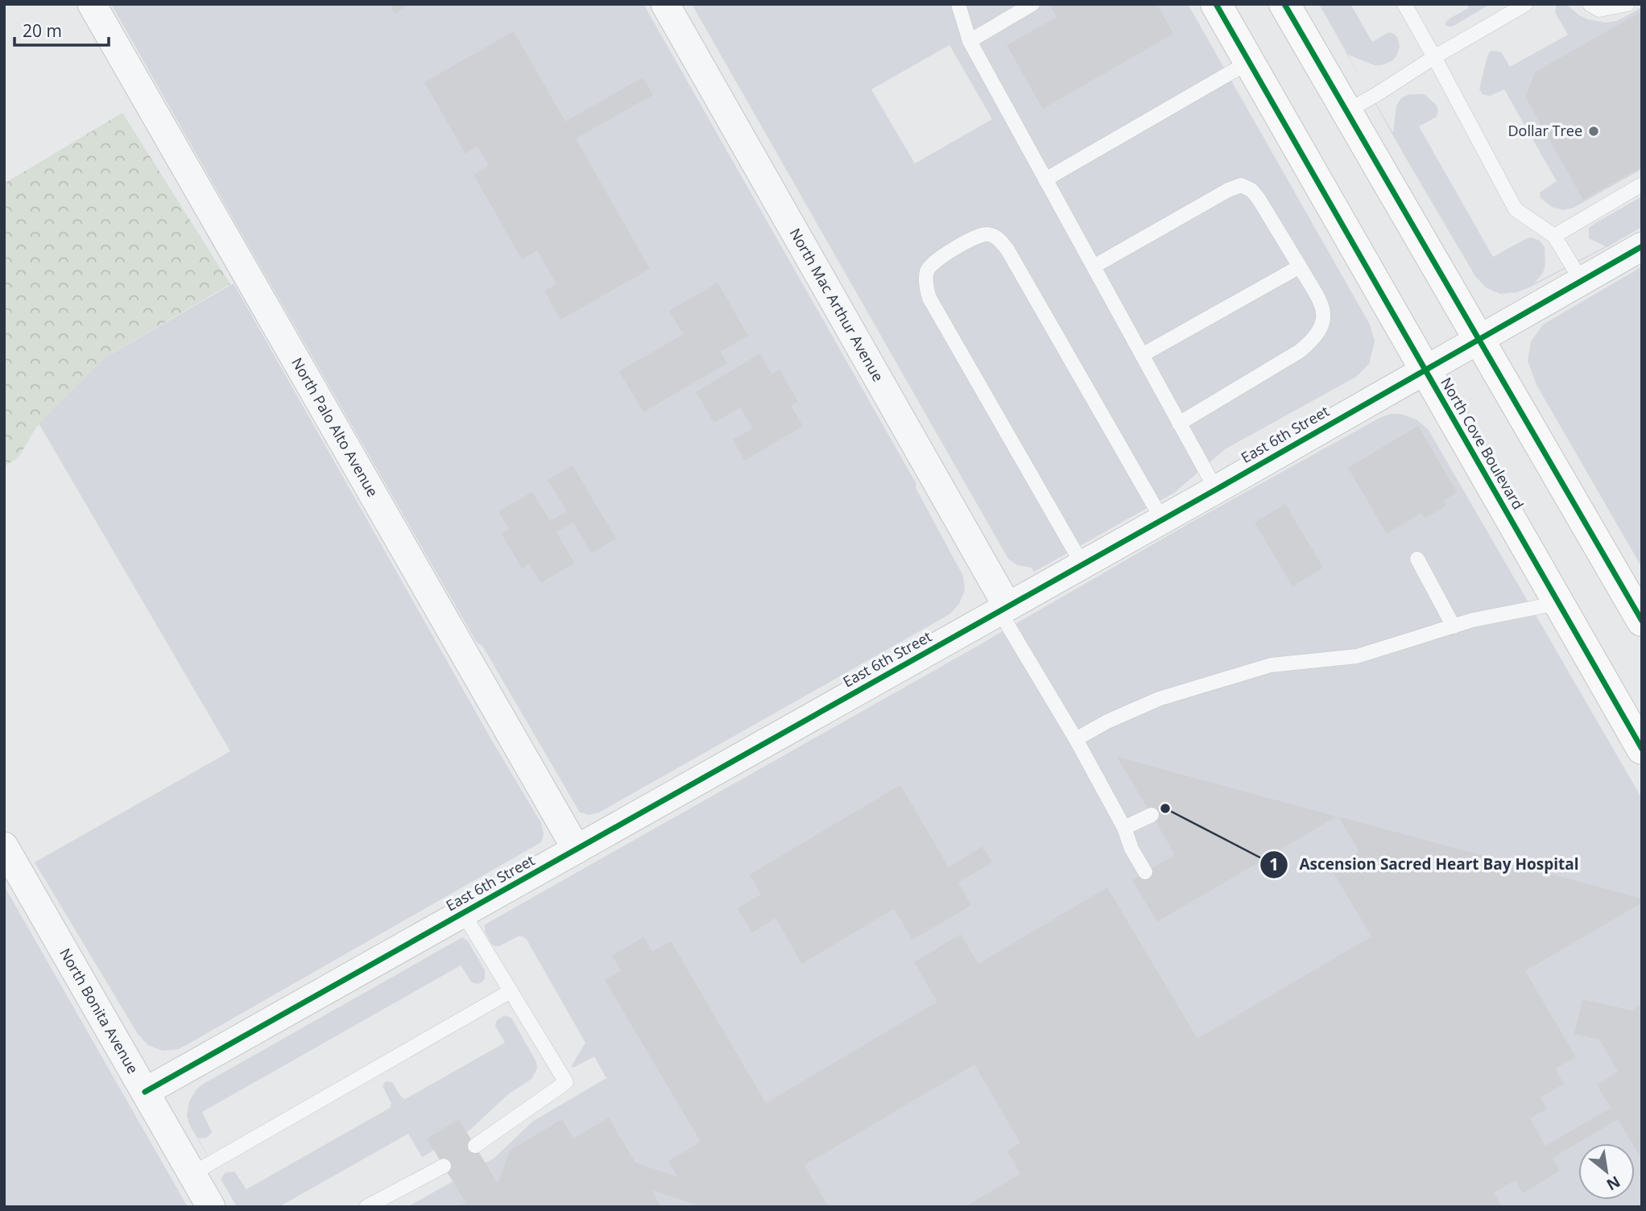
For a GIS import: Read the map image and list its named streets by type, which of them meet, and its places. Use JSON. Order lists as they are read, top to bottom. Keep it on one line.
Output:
{"streets":{"main road":["North Cove Boulevard"],"street":["North Mac Arthur Avenue","North Palo Alto Avenue","East 6th Street","North Bonita Avenue"]},"crossings":[["North Mac Arthur Avenue","East 6th Street"],["North Palo Alto Avenue","East 6th Street"],["East 6th Street","North Cove Boulevard"],["East 6th Street","North Bonita Avenue"]],"places":["Dollar Tree","Ascension Sacred Heart Bay Hospital"],"scale_bar":"20 m","north":"bottom right"}
